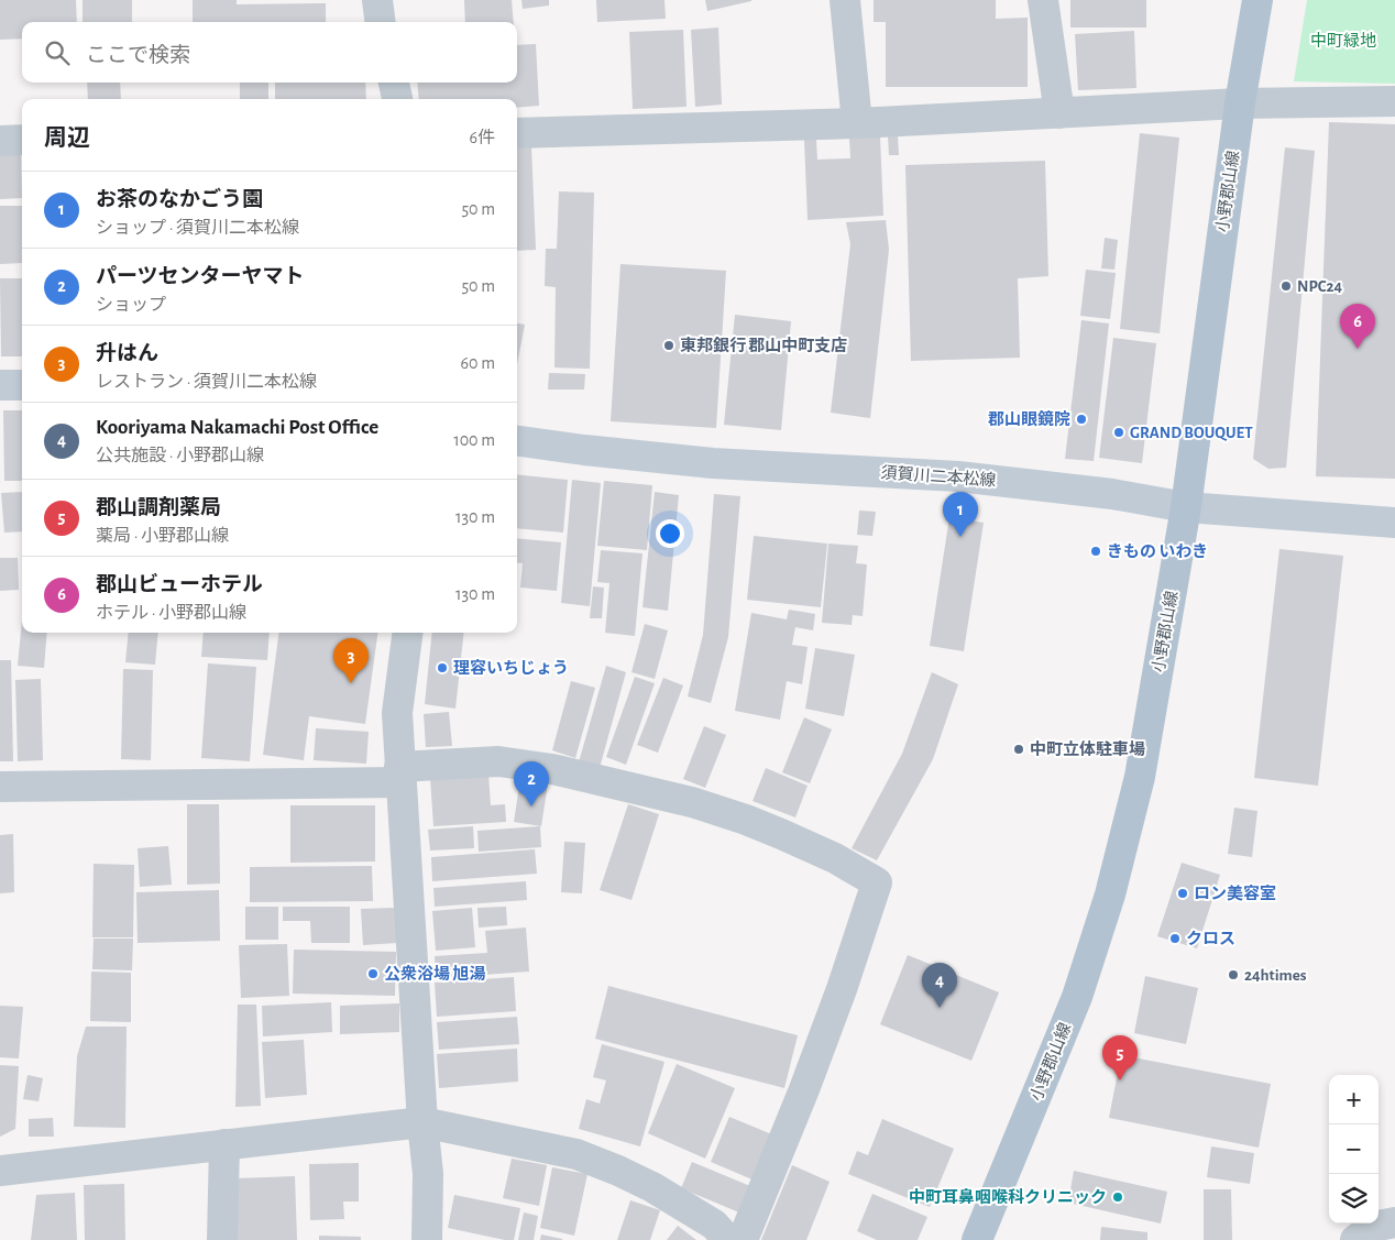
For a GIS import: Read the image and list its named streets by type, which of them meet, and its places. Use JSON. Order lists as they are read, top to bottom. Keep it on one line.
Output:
{"streets":{"main road":["小野郡山線","須賀川二本松線"]},"crossings":[["小野郡山線","須賀川二本松線"]],"parks":["中町緑地"],"places":["NPC24","東邦銀行 郡山中町支店","郡山眼鏡院","GRAND BOUQUET","きもの いわき","理容いちじょう","中町立体駐車場","ロン美容室","クロス","公衆浴場 旭湯","24htimes","中町耳鼻咽喉科クリニック"],"page":{"search":"ここで検索","heading":["周辺","6件"],"list":[{"mark":"1","name":"お茶のなかごう園","note":"ショップ · 須賀川二本松線","value":"50 m"},{"mark":"2","name":"パーツセンターヤマト","note":"ショップ","value":"50 m"},{"mark":"3","name":"升はん","note":"レストラン · 須賀川二本松線","value":"60 m"},{"mark":"4","name":"Kooriyama Nakamachi Post Office","note":"公共施設 · 小野郡山線","value":"100 m"},{"mark":"5","name":"郡山調剤薬局","note":"薬局 · 小野郡山線","value":"130 m"},{"mark":"6","name":"郡山ビューホテル","note":"ホテル · 小野郡山線","value":"130 m"}],"pins":["6","1","3","2","4","5"],"map_buttons":["+","−"]}}
